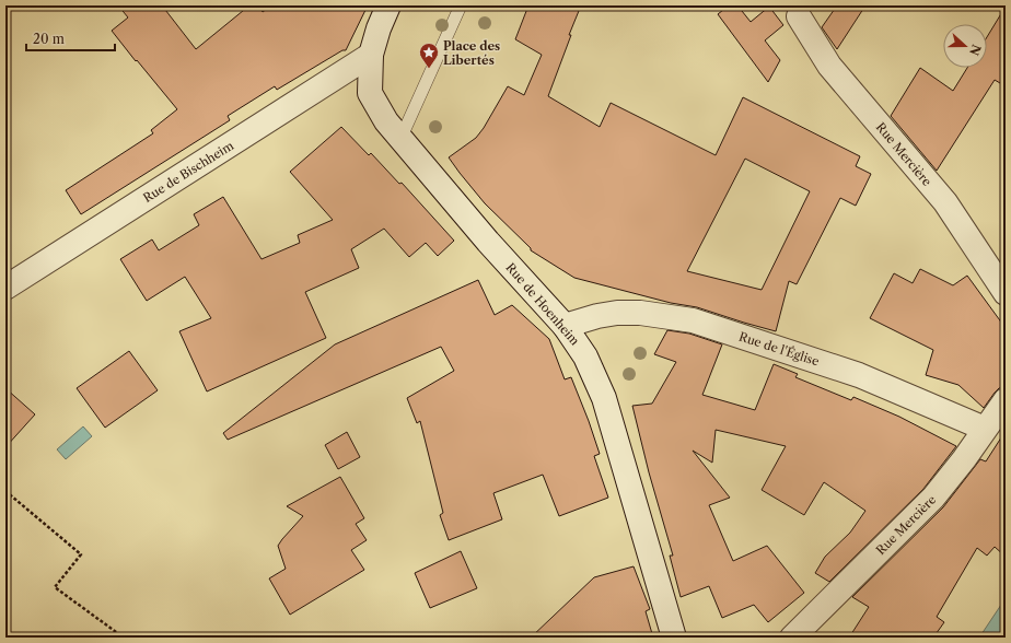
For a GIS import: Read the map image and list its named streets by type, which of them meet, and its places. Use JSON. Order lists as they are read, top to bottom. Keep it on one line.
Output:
{"streets":{"street":["Rue Mercière","Rue de Bischheim","Rue de Hoenheim","Rue de l'Église"]},"crossings":[["Rue Mercière","Rue de l'Église"],["Rue de Bischheim","Rue de Hoenheim"],["Rue de Hoenheim","Rue de l'Église"]],"places":{"place":["Place des Libertés"]},"scale_bar":"20 m","north":"right"}
